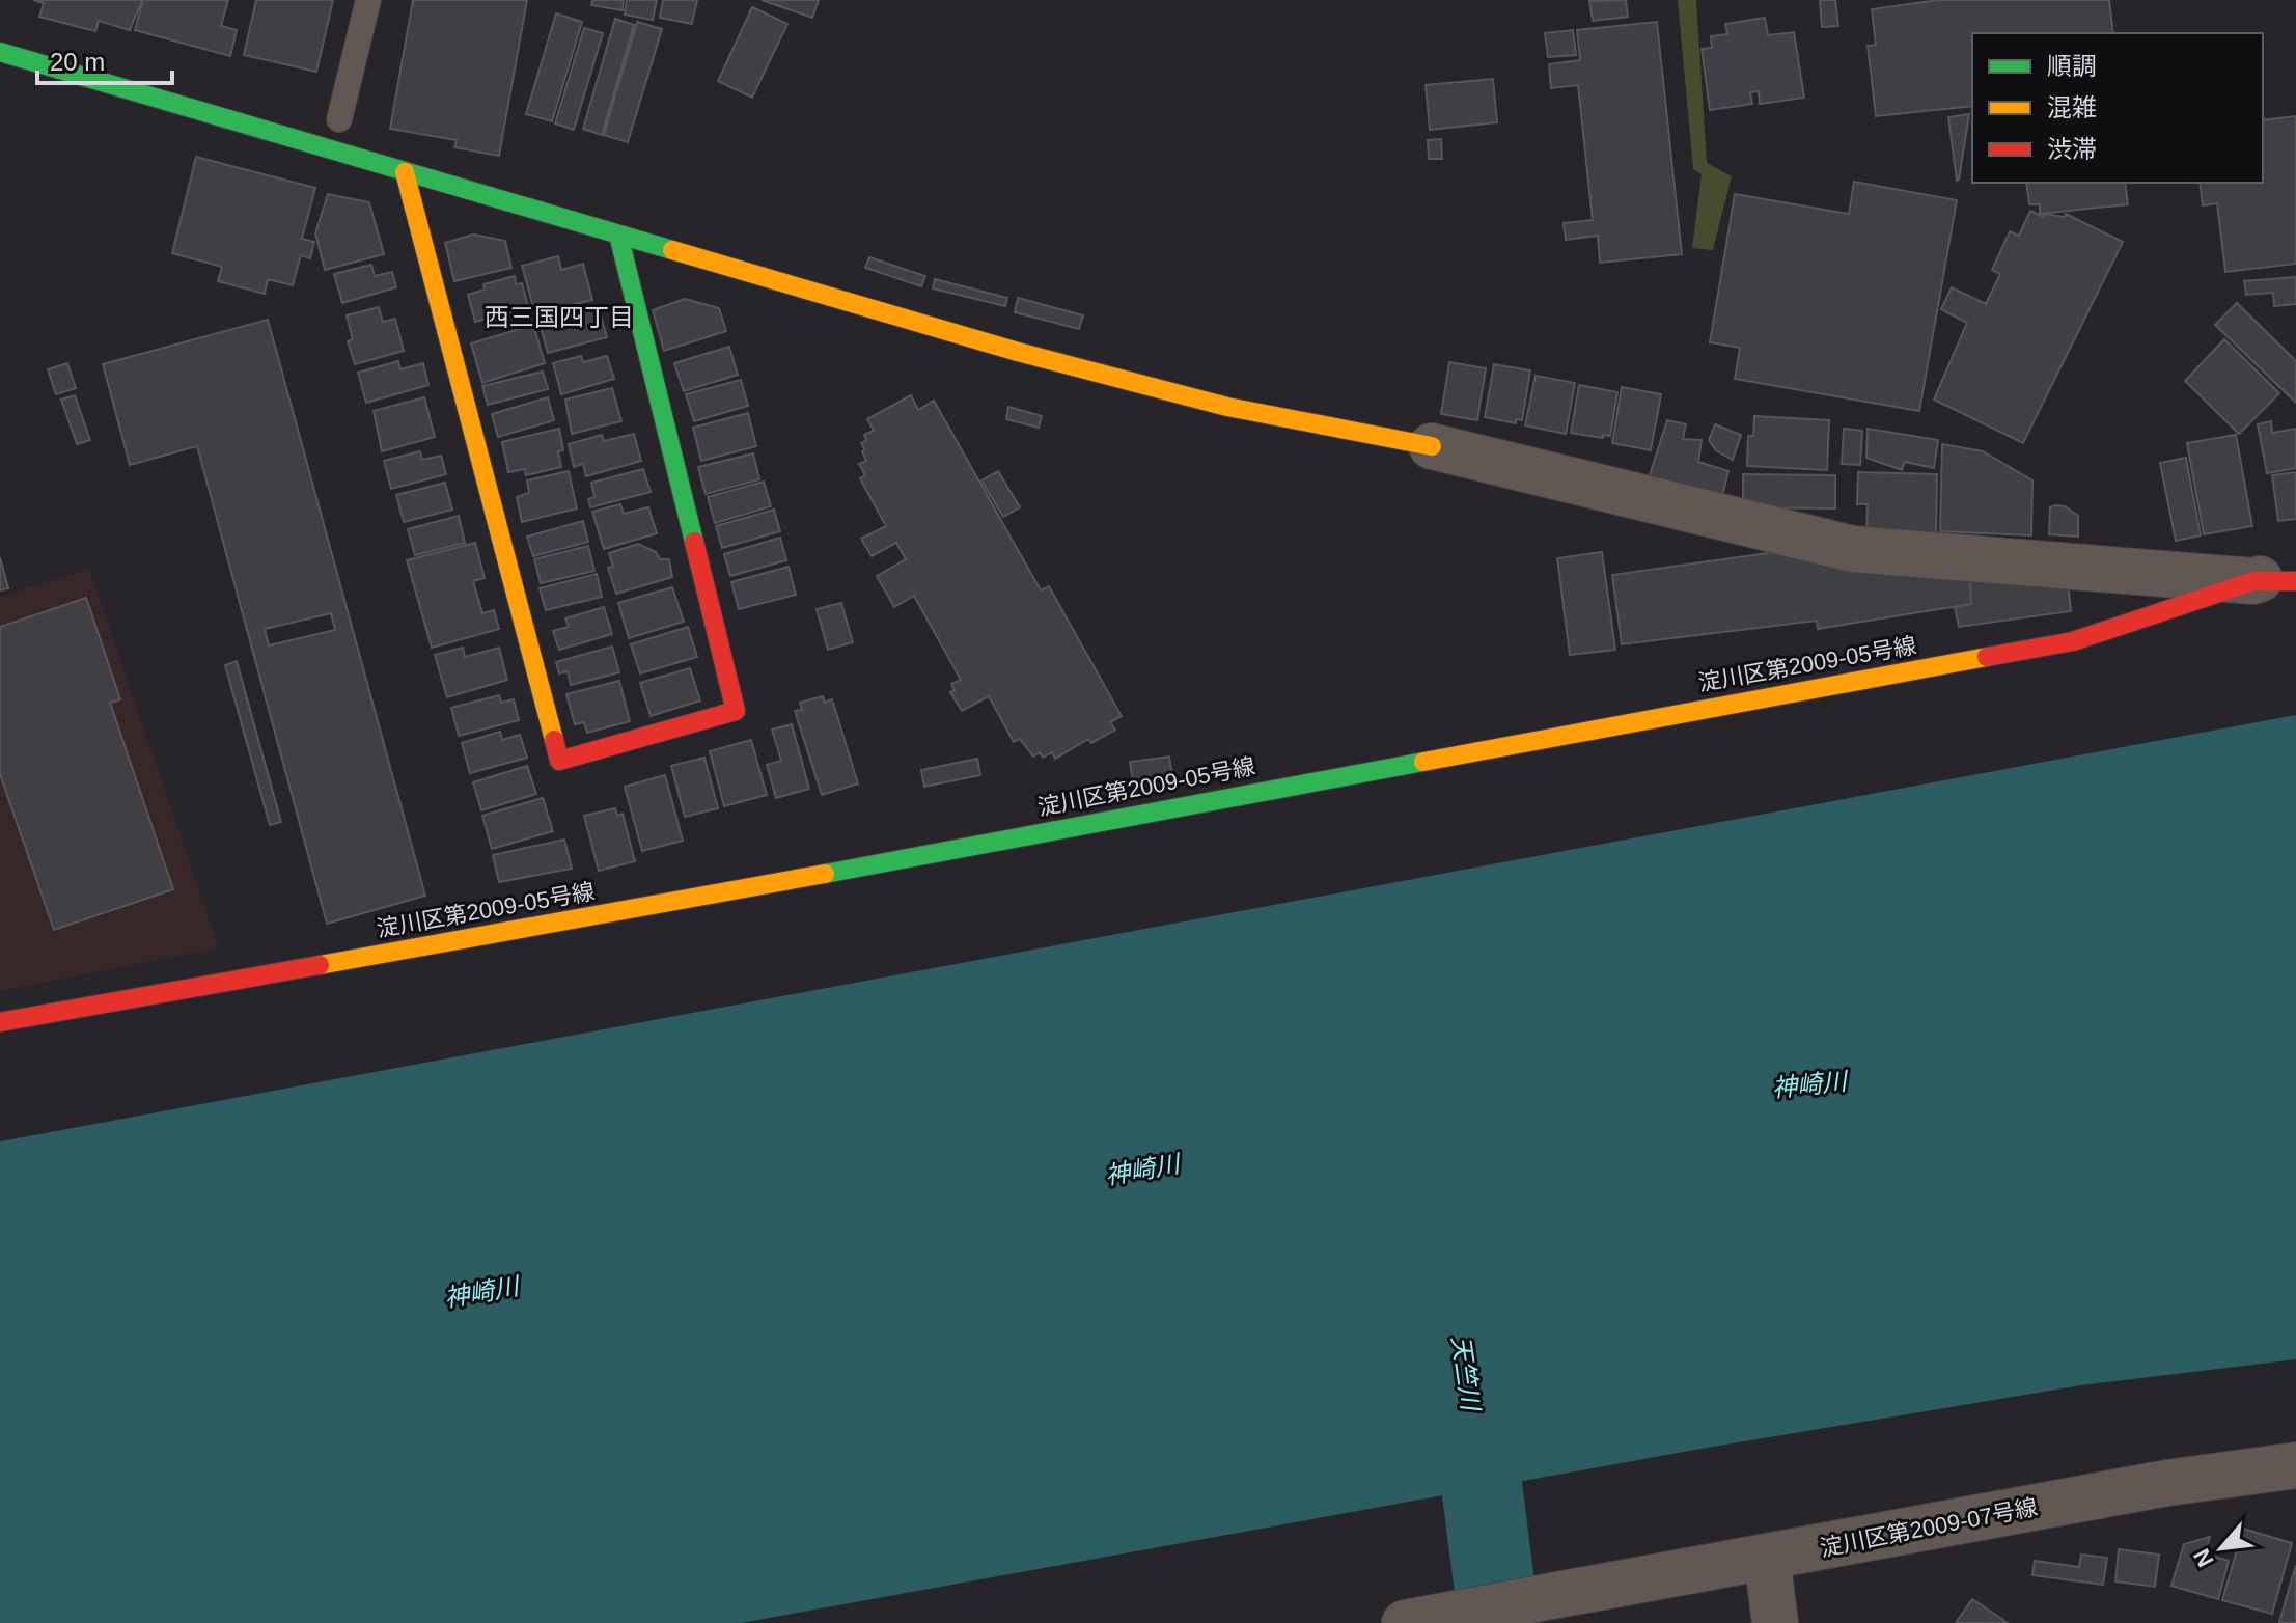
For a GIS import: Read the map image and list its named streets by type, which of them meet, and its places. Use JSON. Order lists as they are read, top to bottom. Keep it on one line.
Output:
{"streets":{"street":["淀川区第2009-05号線","淀川区第2009-07号線"]},"districts":["西三国四丁目"],"water":["神崎川","天竺川"],"legend":["順調","混雑","渋滞"],"scale_bar":"20 m","north":"bottom left"}
